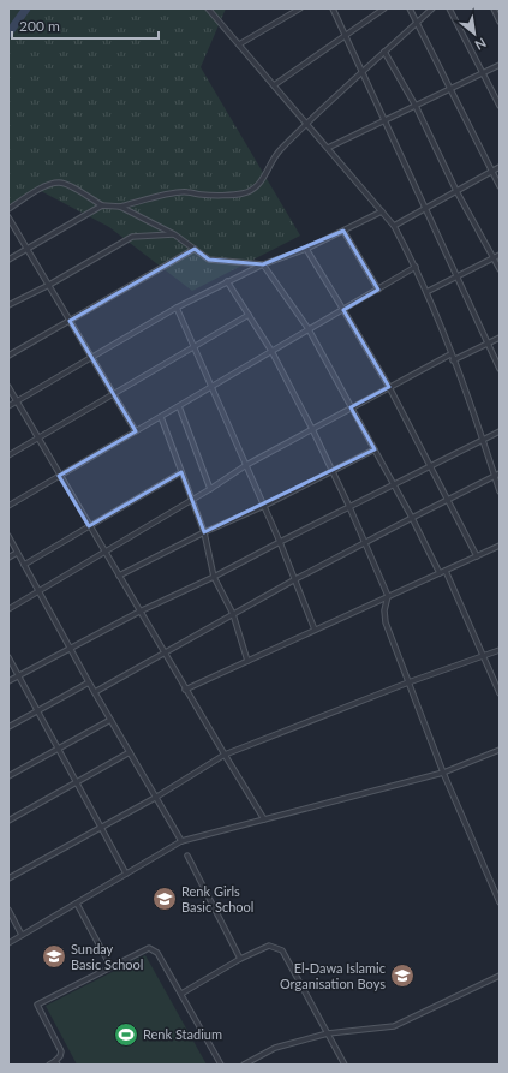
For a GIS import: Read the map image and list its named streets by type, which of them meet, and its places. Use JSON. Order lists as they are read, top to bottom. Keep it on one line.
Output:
{"places":{"school or university":["Renk Girls Basic School","Sunday Basic School","El-Dawa Islamic Organisation Boys"],"sports":["Renk Stadium"]},"scale_bar":"200 m","north":"bottom right"}
